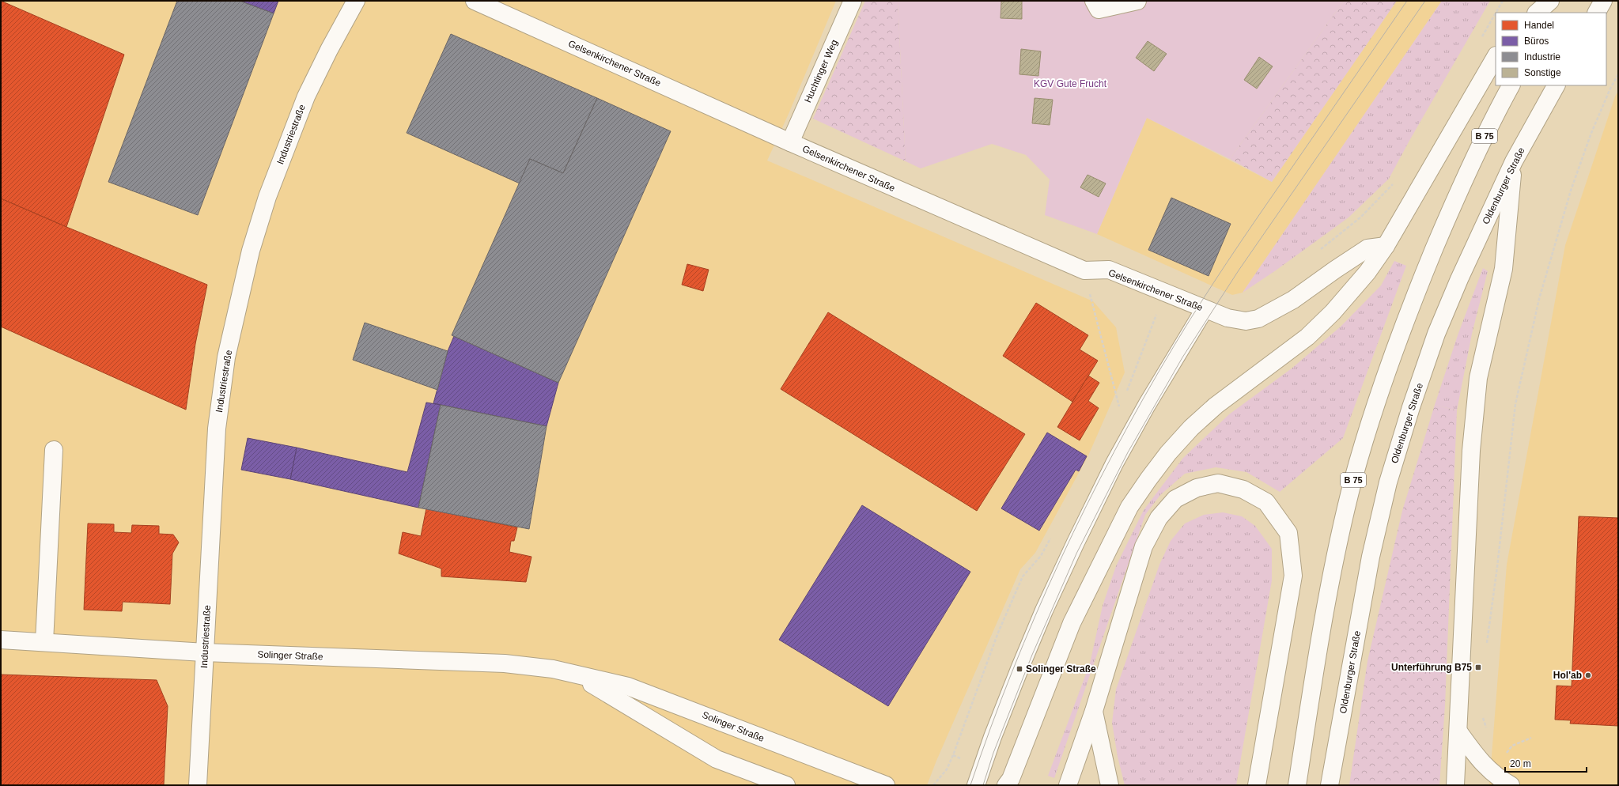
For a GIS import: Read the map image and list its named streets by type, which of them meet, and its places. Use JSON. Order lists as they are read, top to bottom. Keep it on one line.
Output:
{"streets":{"main road":["Gelsenkirchener Straße","Huchtinger Weg","Industriestraße","B 75","Oldenburger Straße","Solinger Straße"]},"crossings":[["Gelsenkirchener Straße","Huchtinger Weg"],["Industriestraße","Solinger Straße"]],"parks":["KGV Gute Frucht"],"places":{"transit":["Unterführung B75","Solinger Straße"],"other":["Hol'ab"]},"legend":["Handel","Büros","Industrie","Sonstige"],"scale_bar":"20 m"}
